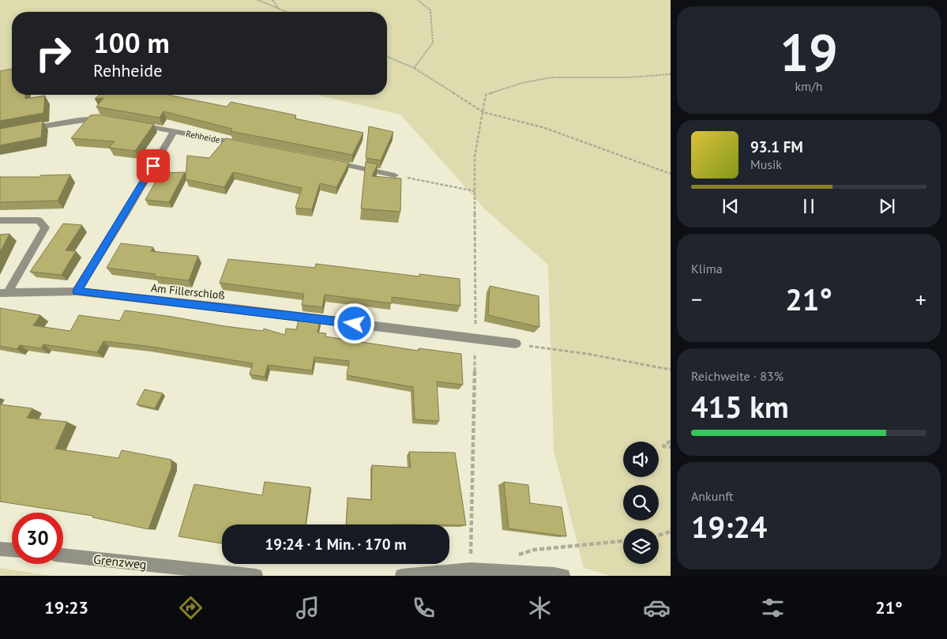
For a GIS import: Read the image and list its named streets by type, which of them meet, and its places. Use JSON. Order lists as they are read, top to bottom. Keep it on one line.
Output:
{"streets":{"street":["Rehheide","Am Fillerschloß","Grenzweg"]},"crossings":[["Rehheide","Am Fillerschloß"]],"page":{"tile":[["19","km/h"],"Klima",["Reichweite · 83%","415 km"],["Ankunft","19:24"]],"turn":["100 m","Rehheide"],"song":["93.1 FM","Musik"],"heat":["−","21°","+"],"limit":"30","trip":"19:24 · 1 Min. · 170 m","tabs":["19:23","21°"]}}
